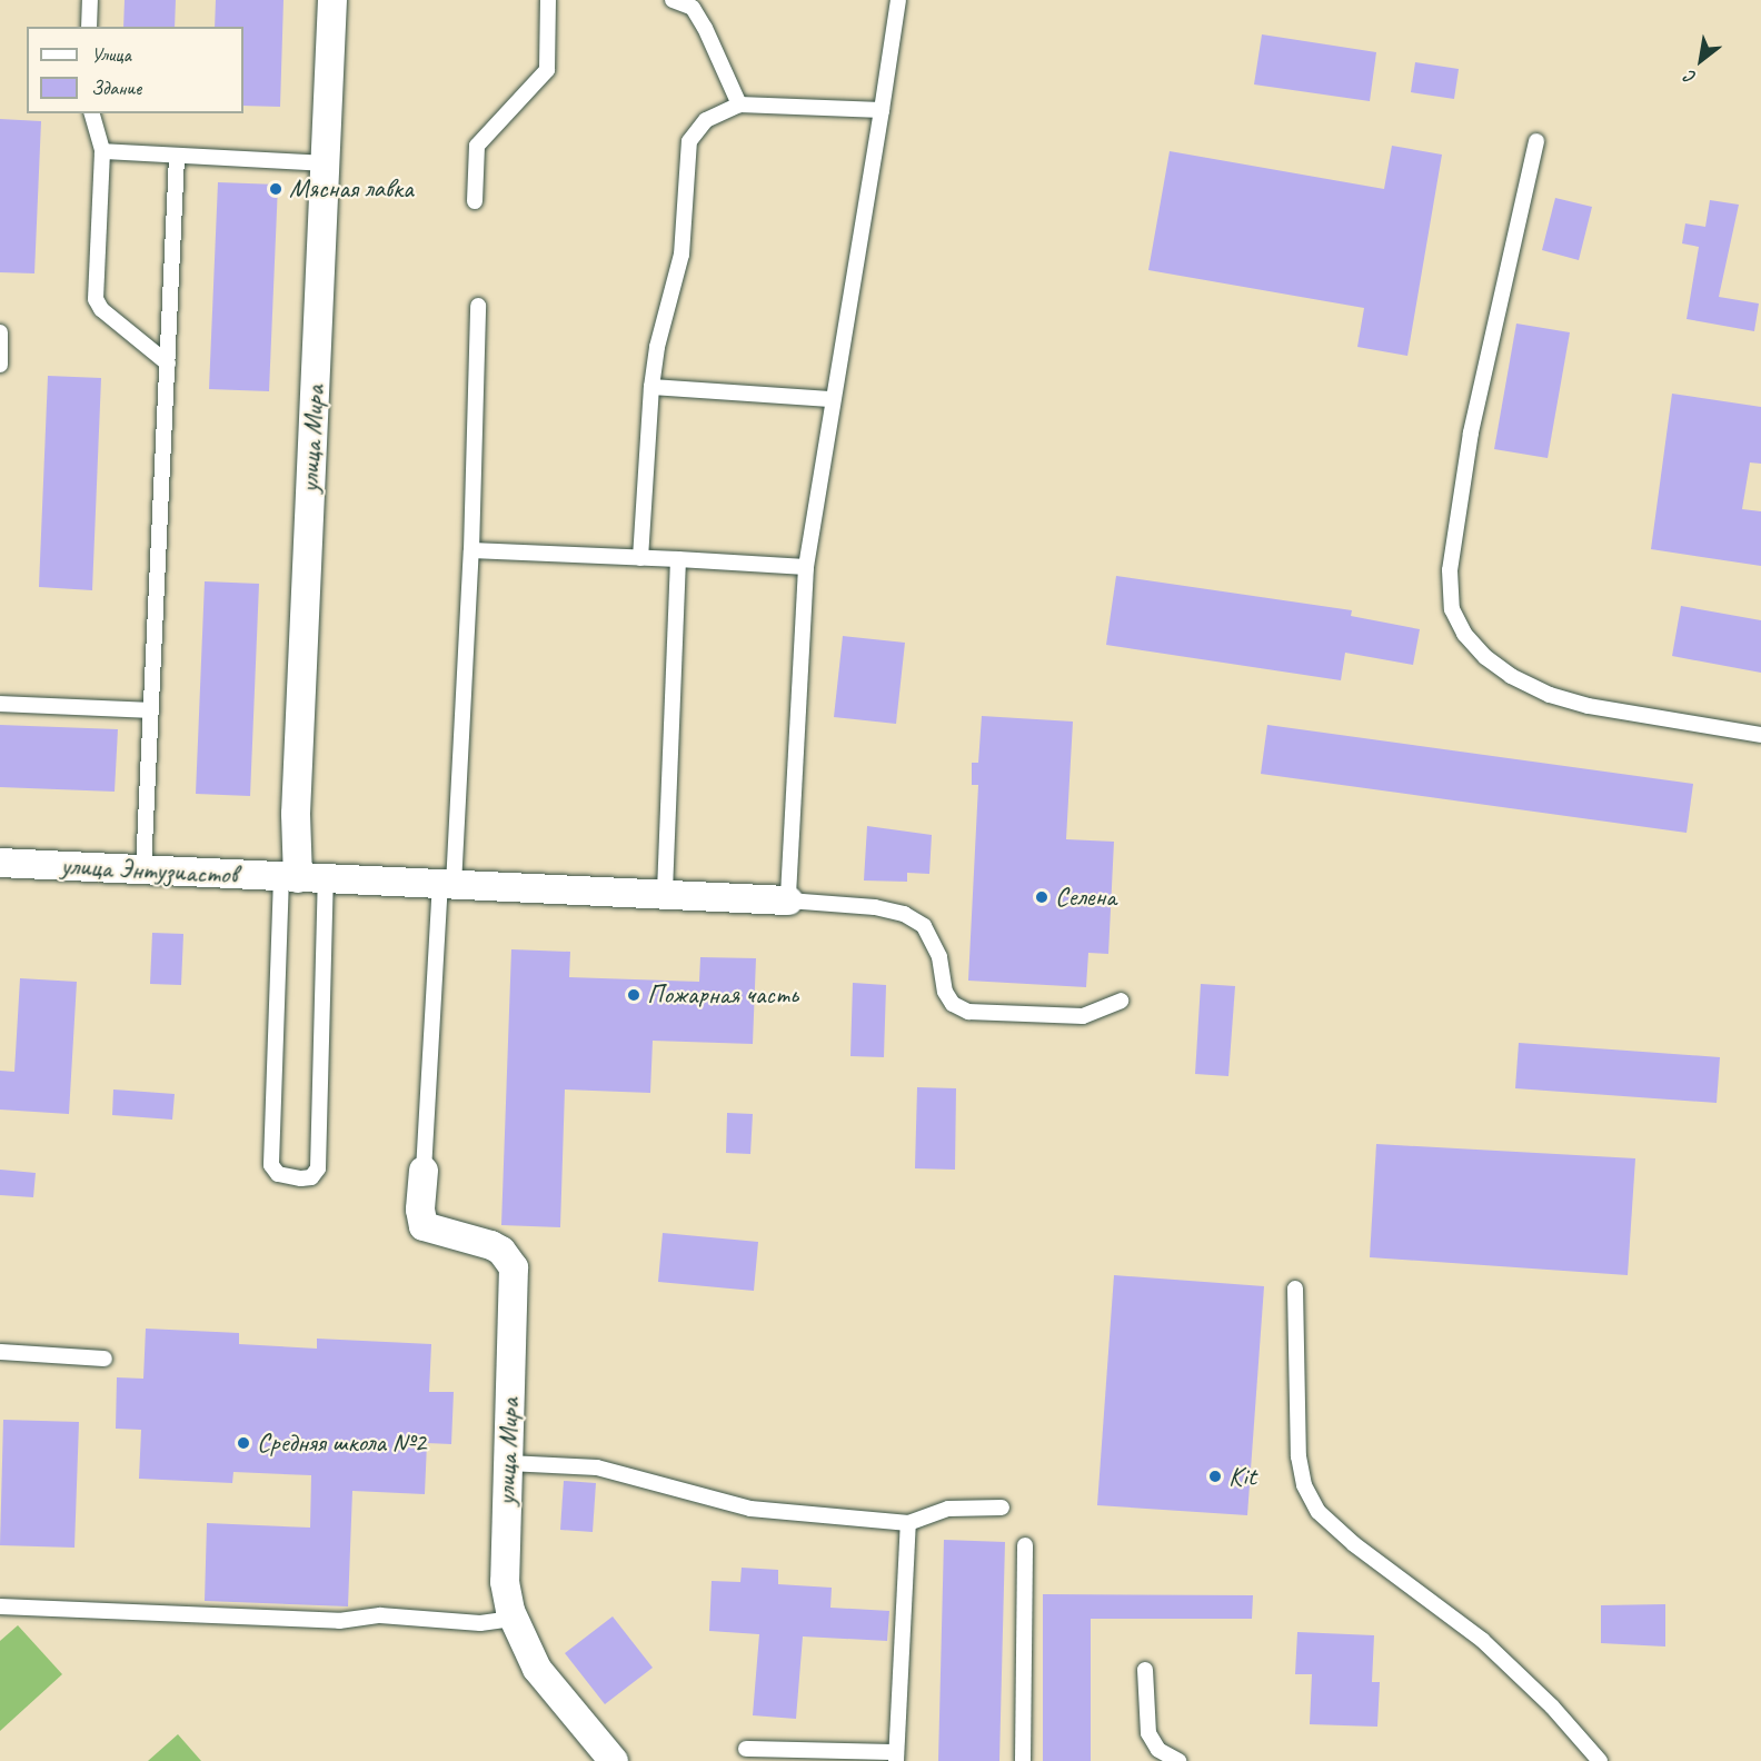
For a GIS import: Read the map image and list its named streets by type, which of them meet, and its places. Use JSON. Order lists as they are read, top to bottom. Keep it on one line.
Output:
{"streets":{"street":["улица Мира","улица Энтузиастов"]},"crossings":[["улица Мира","улица Энтузиастов"]],"places":["Мясная лавка","Селена","Пожарная часть","Средняя школа №2","Kit"],"legend":["Улица","Здание"],"north":"bottom left"}
